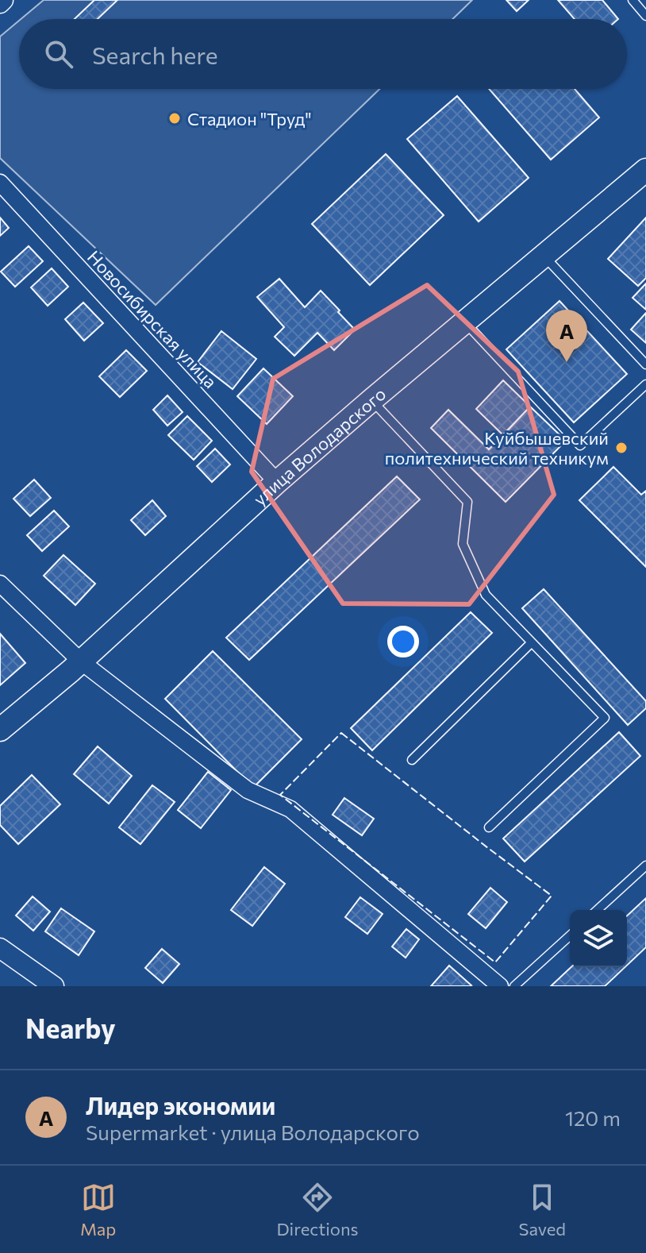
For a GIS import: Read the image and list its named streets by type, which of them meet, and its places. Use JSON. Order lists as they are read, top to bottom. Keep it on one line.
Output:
{"streets":{"main road":["улица Володарского"],"street":["Новосибирская улица"]},"crossings":[["Новосибирская улица","улица Володарского"]],"places":["Стадион \"Труд\"","Куйбышевский политехнический техникум"],"page":{"search":"Search here","pins":"A","heading":"Nearby","list":[{"mark":"A","name":"Лидер экономии","note":"Supermarket · улица Володарского","value":"120 m"}],"nav":["Map","Directions","Saved"]}}
